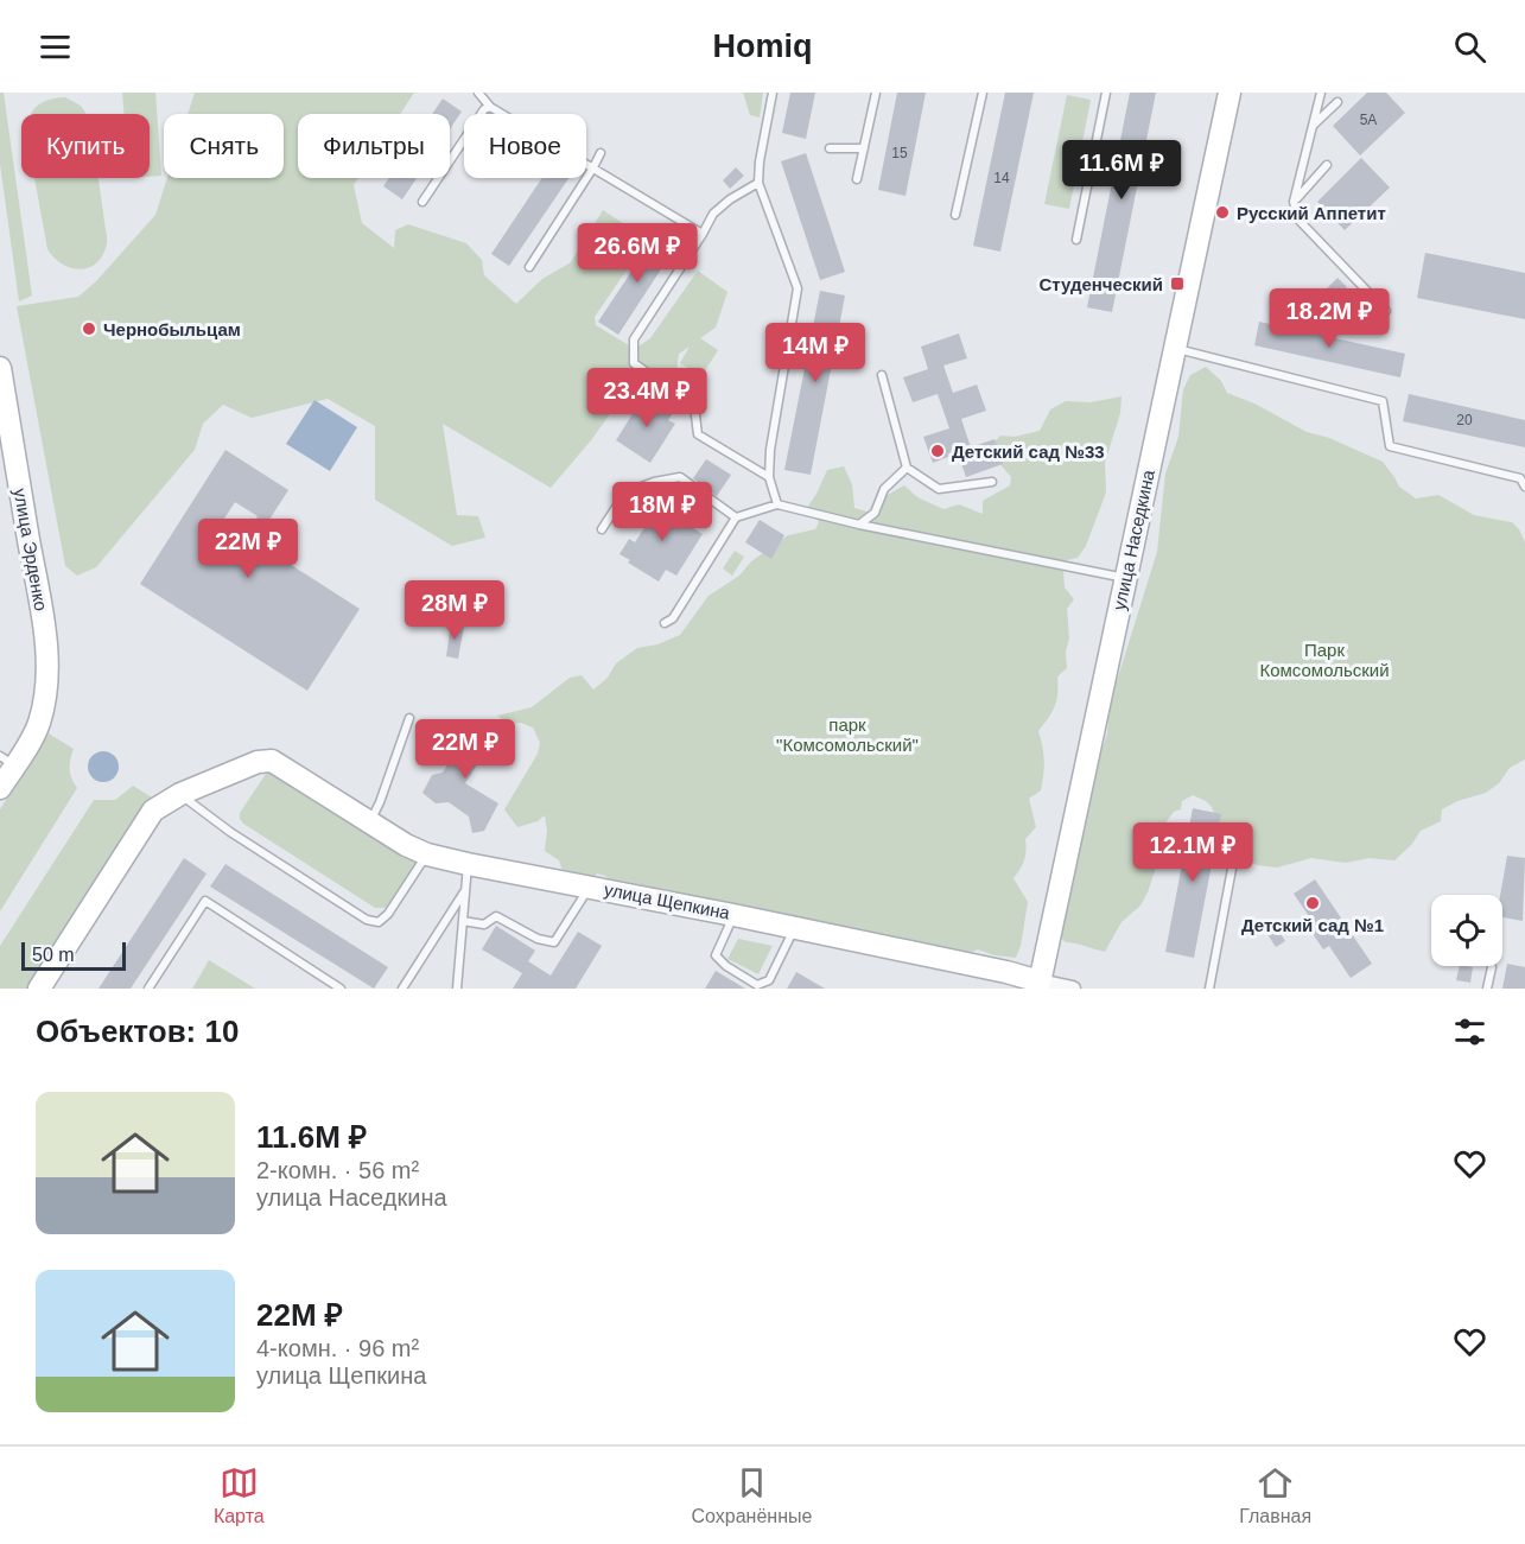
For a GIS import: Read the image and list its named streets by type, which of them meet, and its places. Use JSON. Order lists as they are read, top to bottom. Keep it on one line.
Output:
{"streets":{"main road":["улица Наседкина","улица Эрденко","улица Щепкина"]},"crossings":[["улица Наседкина","улица Щепкина"]],"parks":["Парк Комсомольский","парк \"Комсомольский\""],"places":{"other":["Русский Аппетит","Чернобыльцам","Детский сад №33","Детский сад №1"],"transit":["Студенческий"]},"house_numbers":["5А","15","14","20"],"scale_bar":"50 m","page":{"header":"Homiq","chip":["Купить","Снять","Фильтры","Новое"],"price":["11.6M ₽","26.6M ₽","18.2M ₽","14M ₽","23.4M ₽","18M ₽","22M ₽","28M ₽","22M ₽","12.1M ₽"],"scale":"50 m","heading":"Объектов: 10","list":[{"name":"11.6M ₽","note":"2-комн. · 56 m² · улица Наседкина"},{"name":"22M ₽","note":"4-комн. · 96 m² · улица Щепкина"}],"tabs":["Карта","Сохранённые","Главная"]}}
